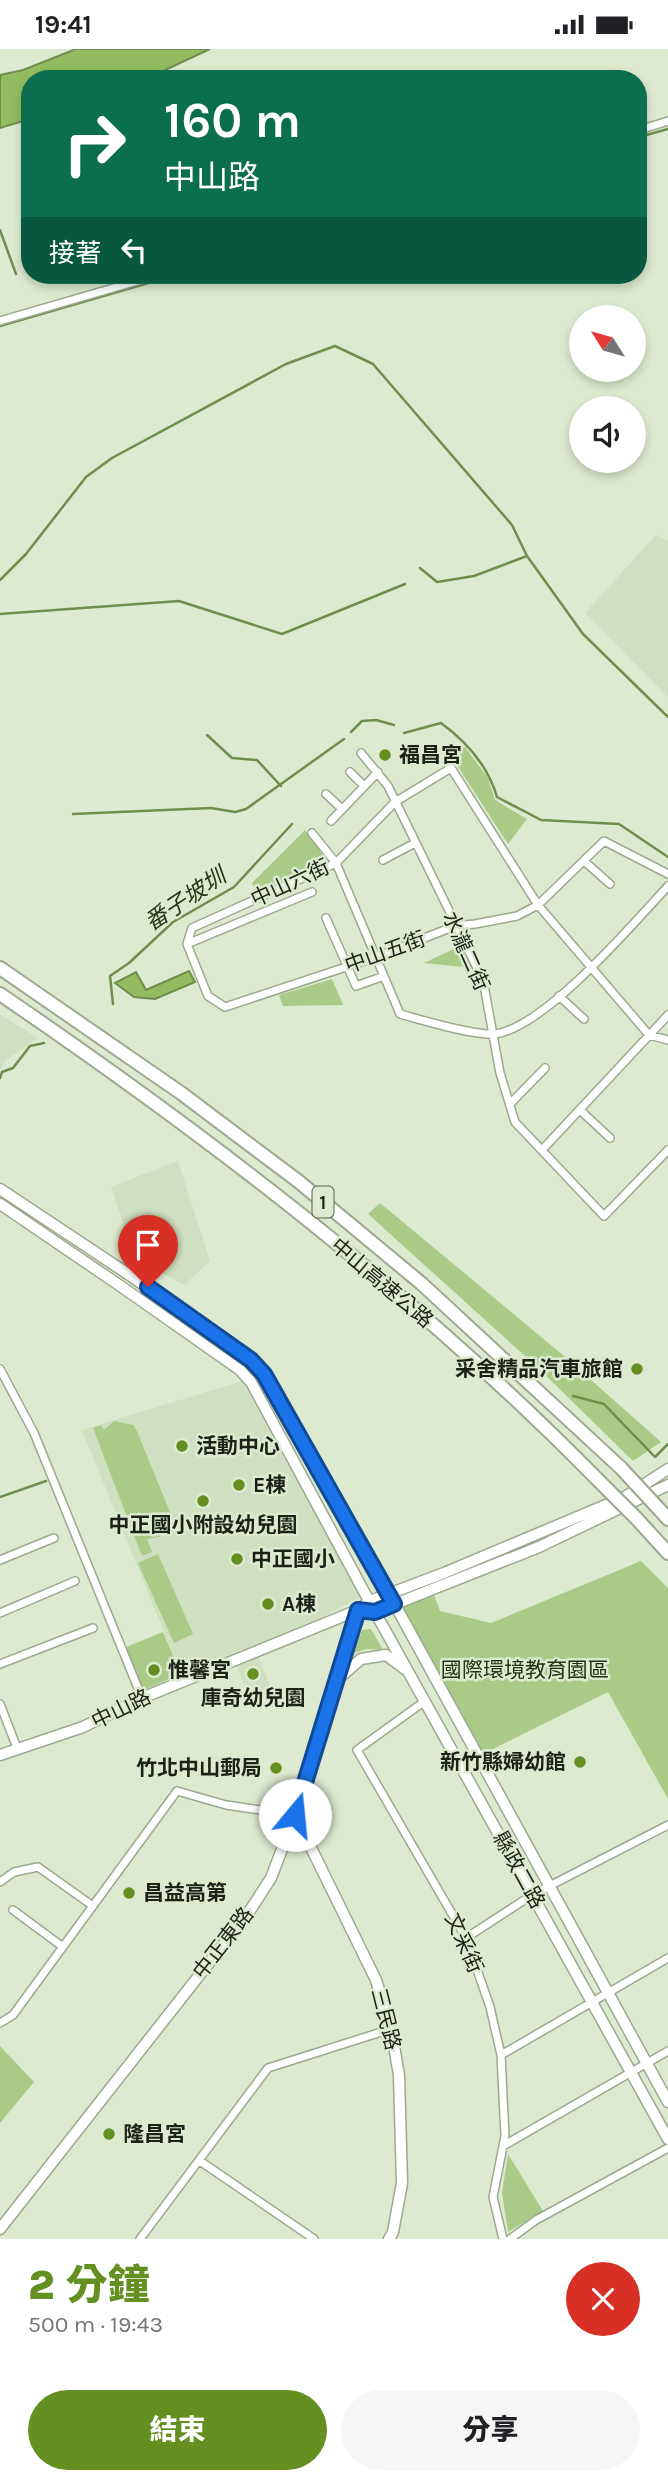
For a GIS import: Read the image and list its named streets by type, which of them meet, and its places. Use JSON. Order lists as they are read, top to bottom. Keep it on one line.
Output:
{"streets":{"highway":["1","中山高速公路"],"street":["中山六街","水瀧二街","中山五街","中山路","縣政二路","中正東路","文采街","三民路"]},"crossings":[["中山六街","水瀧二街"],["中山六街","中山五街"],["水瀧二街","中山五街"],["中山路","縣政二路"],["中山路","中正東路"],["縣政二路","文采街"],["中正東路","三民路"]],"water":["番子坡圳"],"parks":["國際環境教育園區"],"places":["福昌宮","采舍精品汽車旅館","活動中心","E棟","中正國小附設幼兒園","中正國小","A棟","惟馨宮","庫奇幼兒園","新竹縣婦幼館","竹北中山郵局","昌益高第","隆昌宮"],"north":"top left","page":{"status":"19:41","turn":["160 m","中山路"],"then":"接著","heading":["2 分鐘","500 m · 19:43"],"buttons":["結束","分享"]}}
